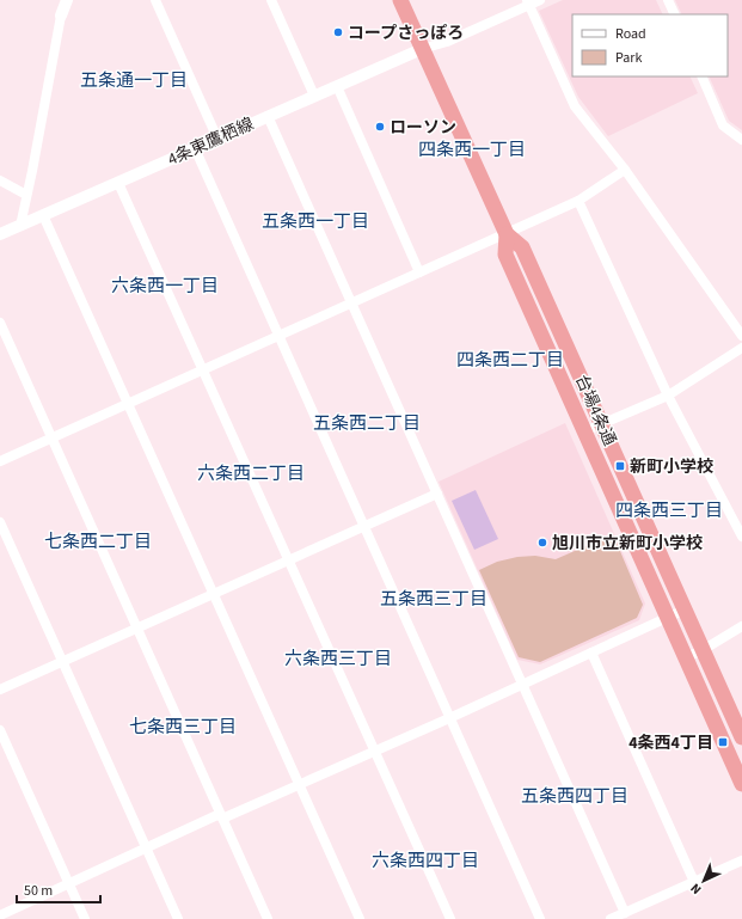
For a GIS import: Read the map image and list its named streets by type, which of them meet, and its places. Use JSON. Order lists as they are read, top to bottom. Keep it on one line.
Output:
{"streets":{"highway":["台場4条通"],"street":["4条東鷹栖線"]},"crossings":[["4条東鷹栖線","台場4条通"]],"districts":["五条通一丁目","四条西一丁目","五条西一丁目","六条西一丁目","四条西二丁目","五条西二丁目","六条西二丁目","四条西三丁目","七条西二丁目","五条西三丁目","六条西三丁目","七条西三丁目","五条西四丁目","六条西四丁目"],"places":{"other":["コープさっぽろ","ローソン","旭川市立新町小学校"],"transit":["新町小学校","4条西4丁目"]},"legend":["Road","Park"],"scale_bar":"50 m","north":"bottom left"}
